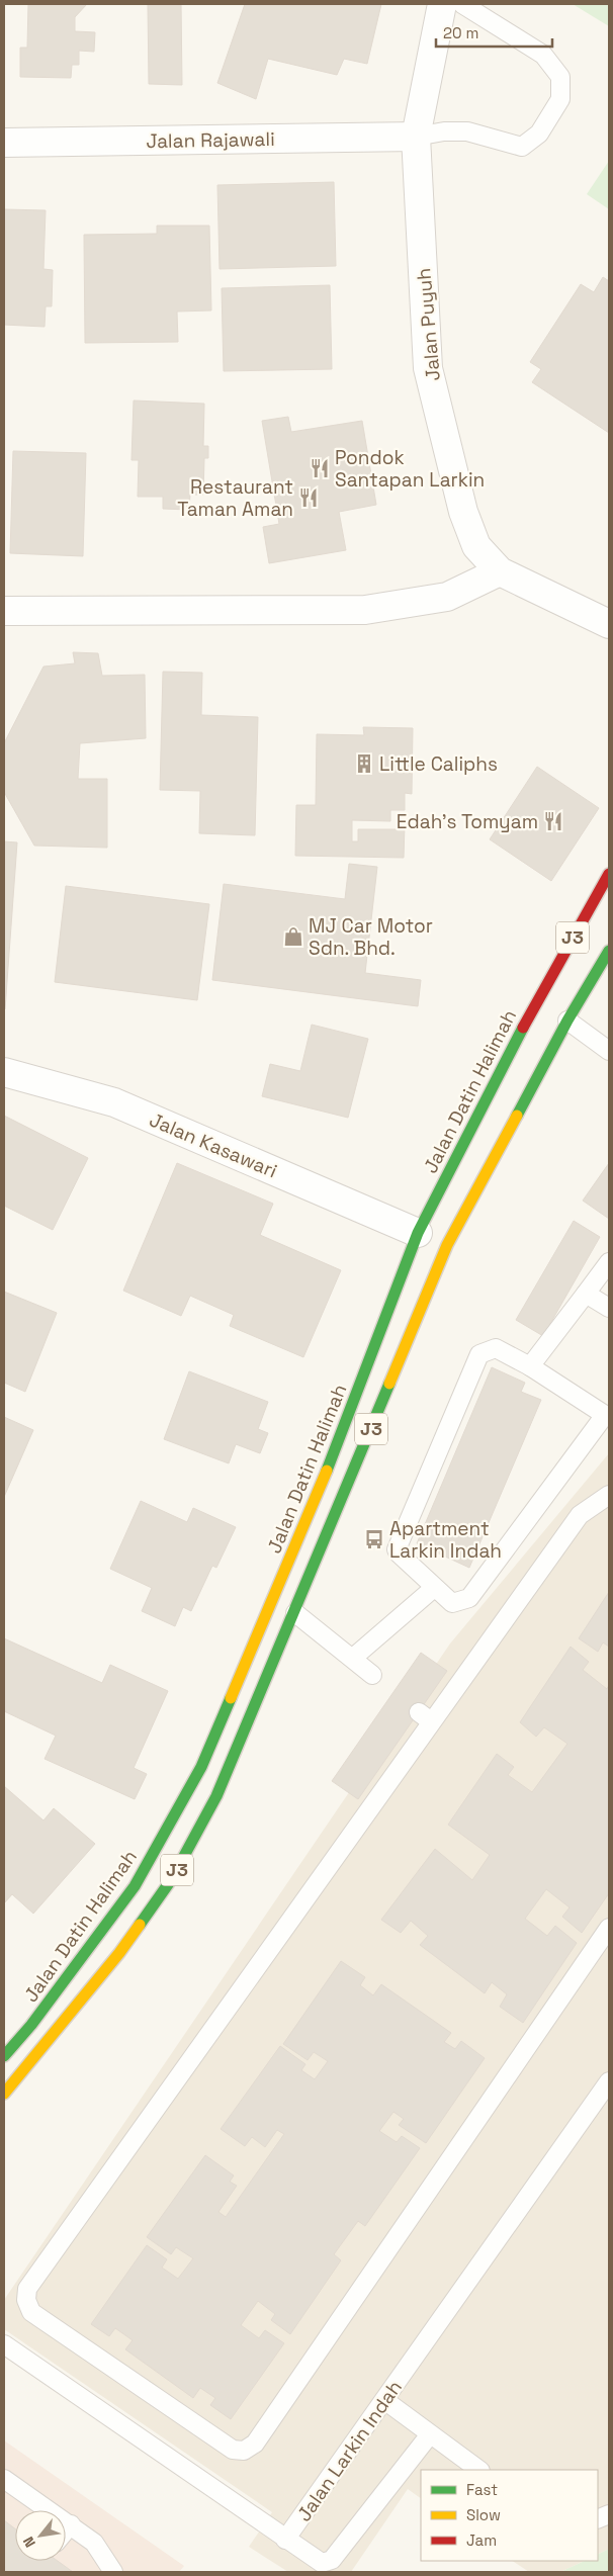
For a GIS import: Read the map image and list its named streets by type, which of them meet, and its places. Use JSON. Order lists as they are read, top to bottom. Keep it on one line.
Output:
{"streets":{"main road":["J3","Jalan Datin Halimah"],"street":["Jalan Rajawali","Jalan Puyuh","Jalan Kasawari"],"lane":["Jalan Larkin Indah"]},"crossings":[["Jalan Rajawali","Jalan Puyuh"],["Jalan Datin Halimah","Jalan Kasawari"]],"places":{"restaurant":["Pondok Santapan Larkin","Restaurant Taman Aman","Edah’s Tomyam"],"building":["Little Caliphs"],"shop":["MJ Car Motor Sdn. Bhd."],"bus stop":["Apartment Larkin Indah"]},"legend":["Fast","Slow","Jam"],"scale_bar":"20 m","north":"bottom left"}
